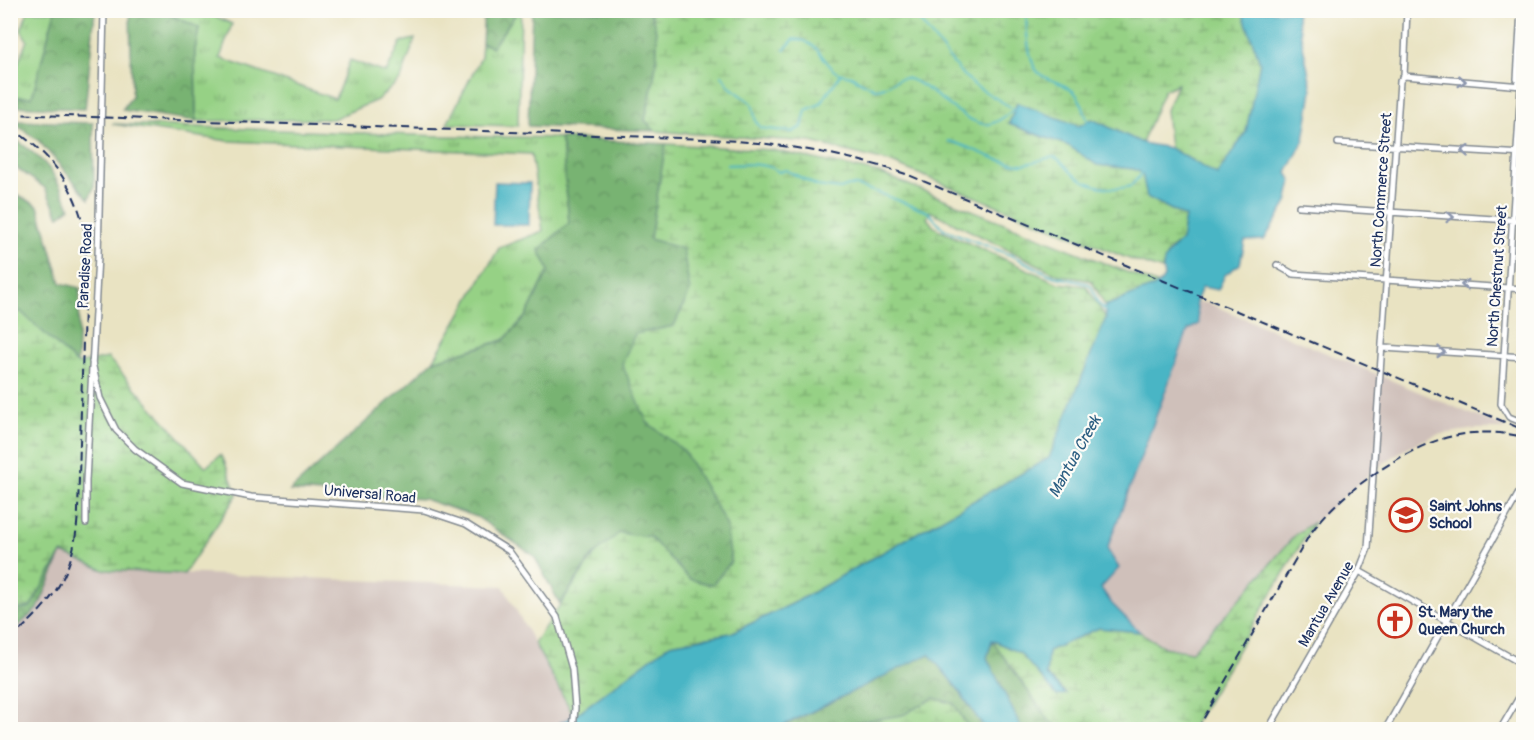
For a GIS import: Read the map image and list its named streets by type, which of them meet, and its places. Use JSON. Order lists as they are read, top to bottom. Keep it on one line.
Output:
{"streets":{"street":["North Commerce Street","Paradise Road","North Chestnut Street","Universal Road","Mantua Avenue"]},"crossings":[["North Commerce Street","Mantua Avenue"],["Paradise Road","Universal Road"]],"water":["Mantua Creek"],"places":{"school or university":["Saint Johns School"],"church":["St. Mary the Queen Church"]}}
